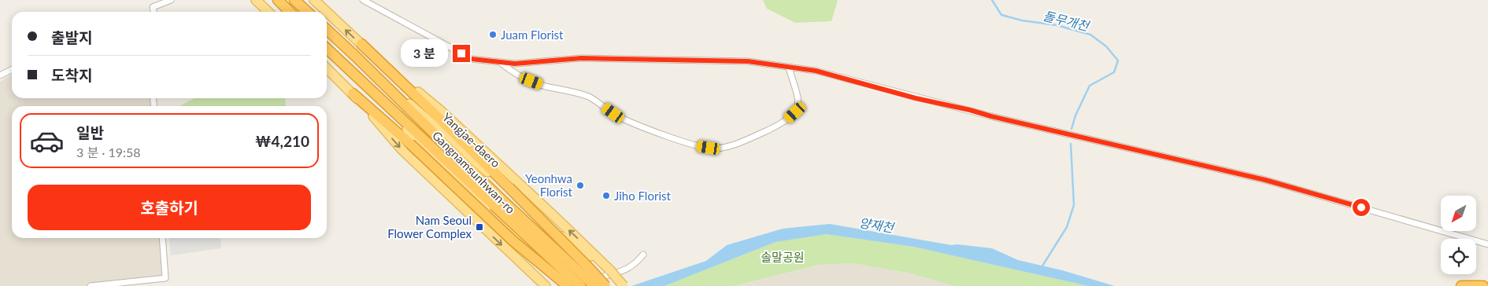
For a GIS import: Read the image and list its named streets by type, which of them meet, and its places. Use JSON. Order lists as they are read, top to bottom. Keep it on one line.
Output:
{"streets":{"highway":["Gangnamsunhwan-ro"],"main road":["Yangjae-daero"]},"water":["돌무개천","양재천"],"parks":["솔말공원"],"places":{"other":["Juam Florist","Yeonhwa Florist","Jiho Florist"],"transit":["Nam Seoul Flower Complex"]},"north":"bottom left","page":{"banner":["출발지","도착지"],"bubble":"3 분","list":[{"name":"일반","note":"3 분 · 19:58","value":"₩4,210"}],"buttons":"호출하기"}}
